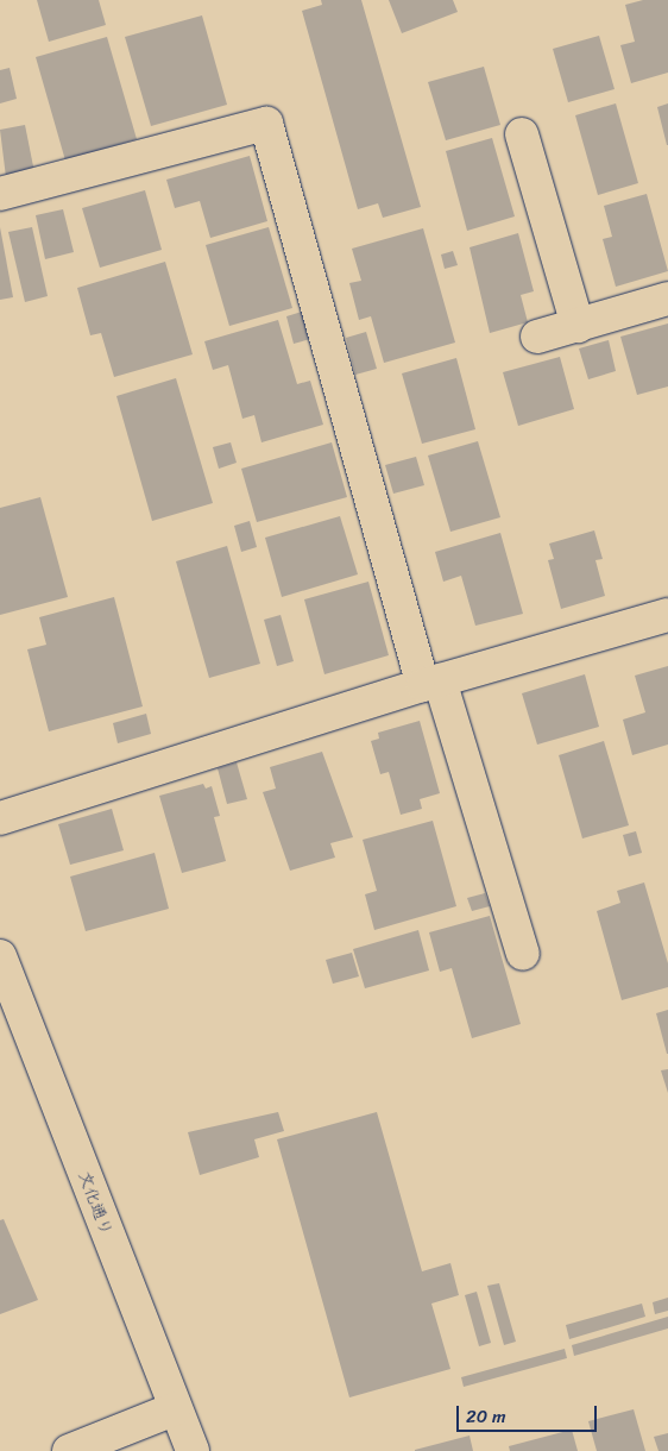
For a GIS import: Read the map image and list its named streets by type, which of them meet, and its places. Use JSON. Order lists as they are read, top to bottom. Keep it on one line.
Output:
{"streets":{"street":["文化通り"]},"scale_bar":"20 m"}
